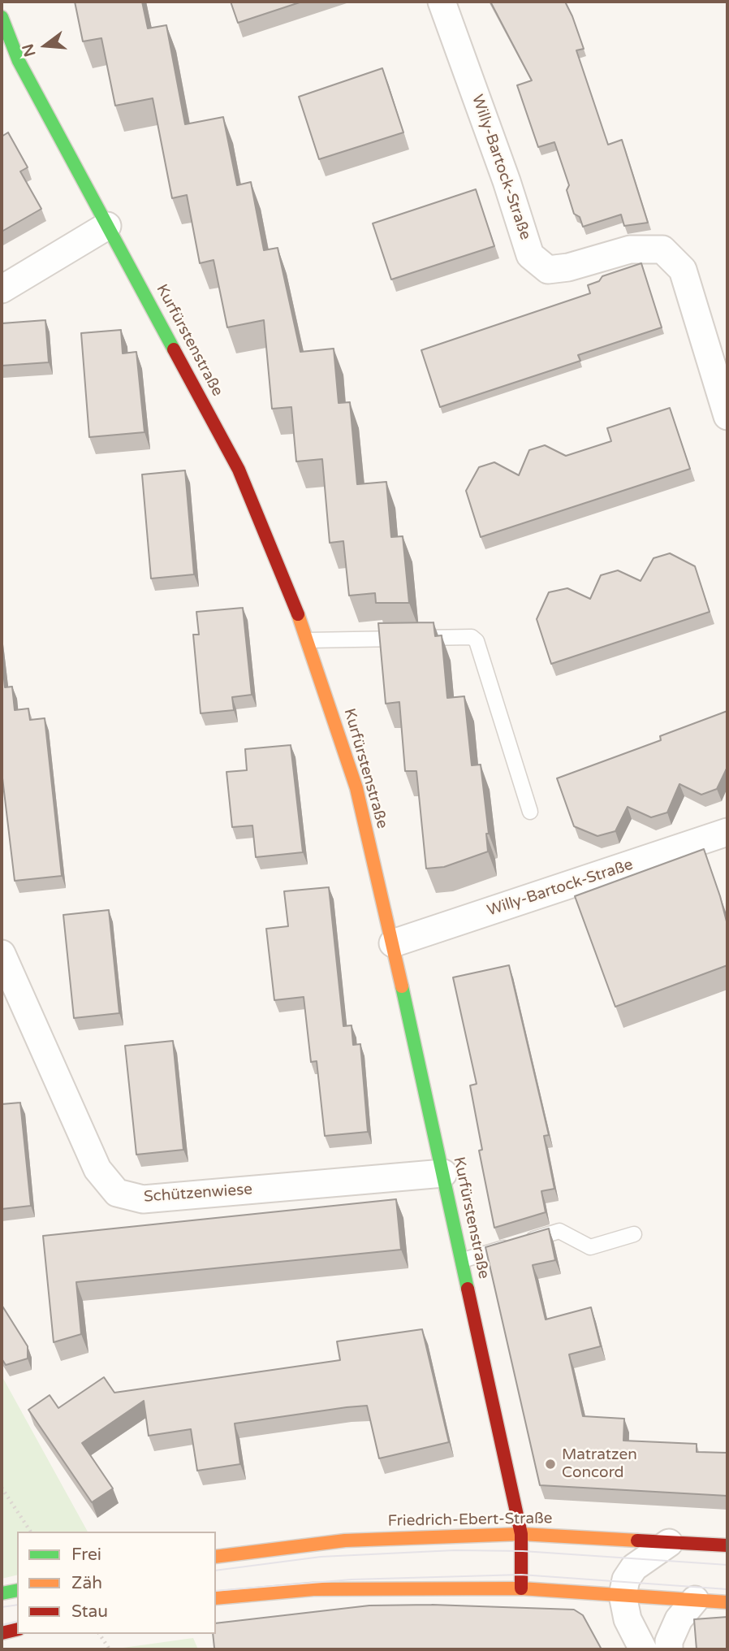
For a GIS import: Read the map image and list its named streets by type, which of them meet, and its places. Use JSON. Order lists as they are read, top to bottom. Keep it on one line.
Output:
{"streets":{"street":["Willy-Bartock-Straße","Kurfürstenstraße","Schützenwiese","Friedrich-Ebert-Straße"]},"crossings":[["Willy-Bartock-Straße","Kurfürstenstraße"],["Kurfürstenstraße","Schützenwiese"],["Kurfürstenstraße","Friedrich-Ebert-Straße"]],"places":["Matratzen Concord"],"legend":["Frei","Zäh","Stau"],"north":"left"}
